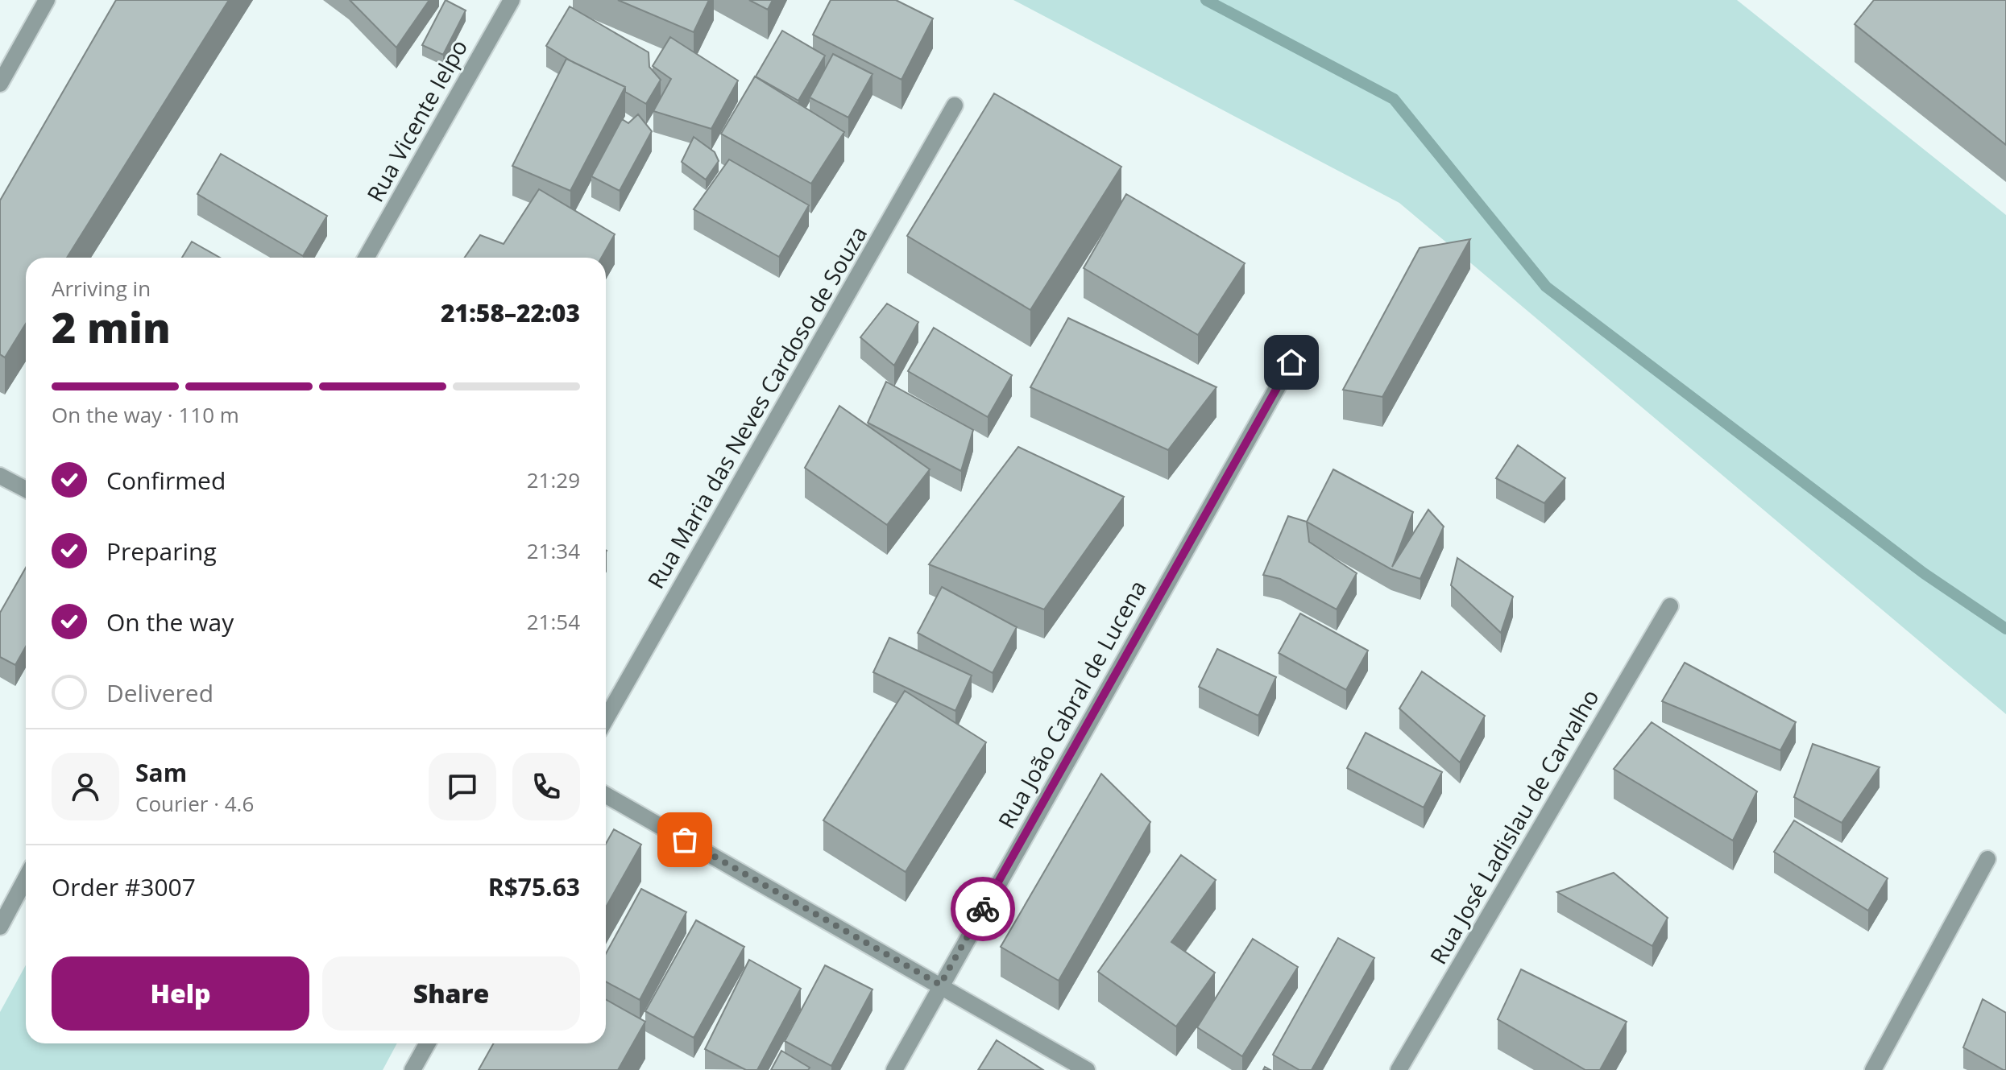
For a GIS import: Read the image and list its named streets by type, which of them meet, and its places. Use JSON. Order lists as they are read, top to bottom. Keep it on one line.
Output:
{"streets":{"street":["Rua Vicente Ielpo","Rua Maria das Neves Cardoso de Souza","Rua João Cabral de Lucena","Rua José Ladislau de Carvalho"]},"page":{"heading":["2 min","Arriving in","21:58–22:03"],"panel":["Sam","Courier · 4.6","Order #3007","R$75.63"],"bar":"On the way · 110 m","list":[["Confirmed","21:29"],["Preparing","21:34"],["On the way","21:54"],"Delivered"],"buttons":["Help","Share"]}}
